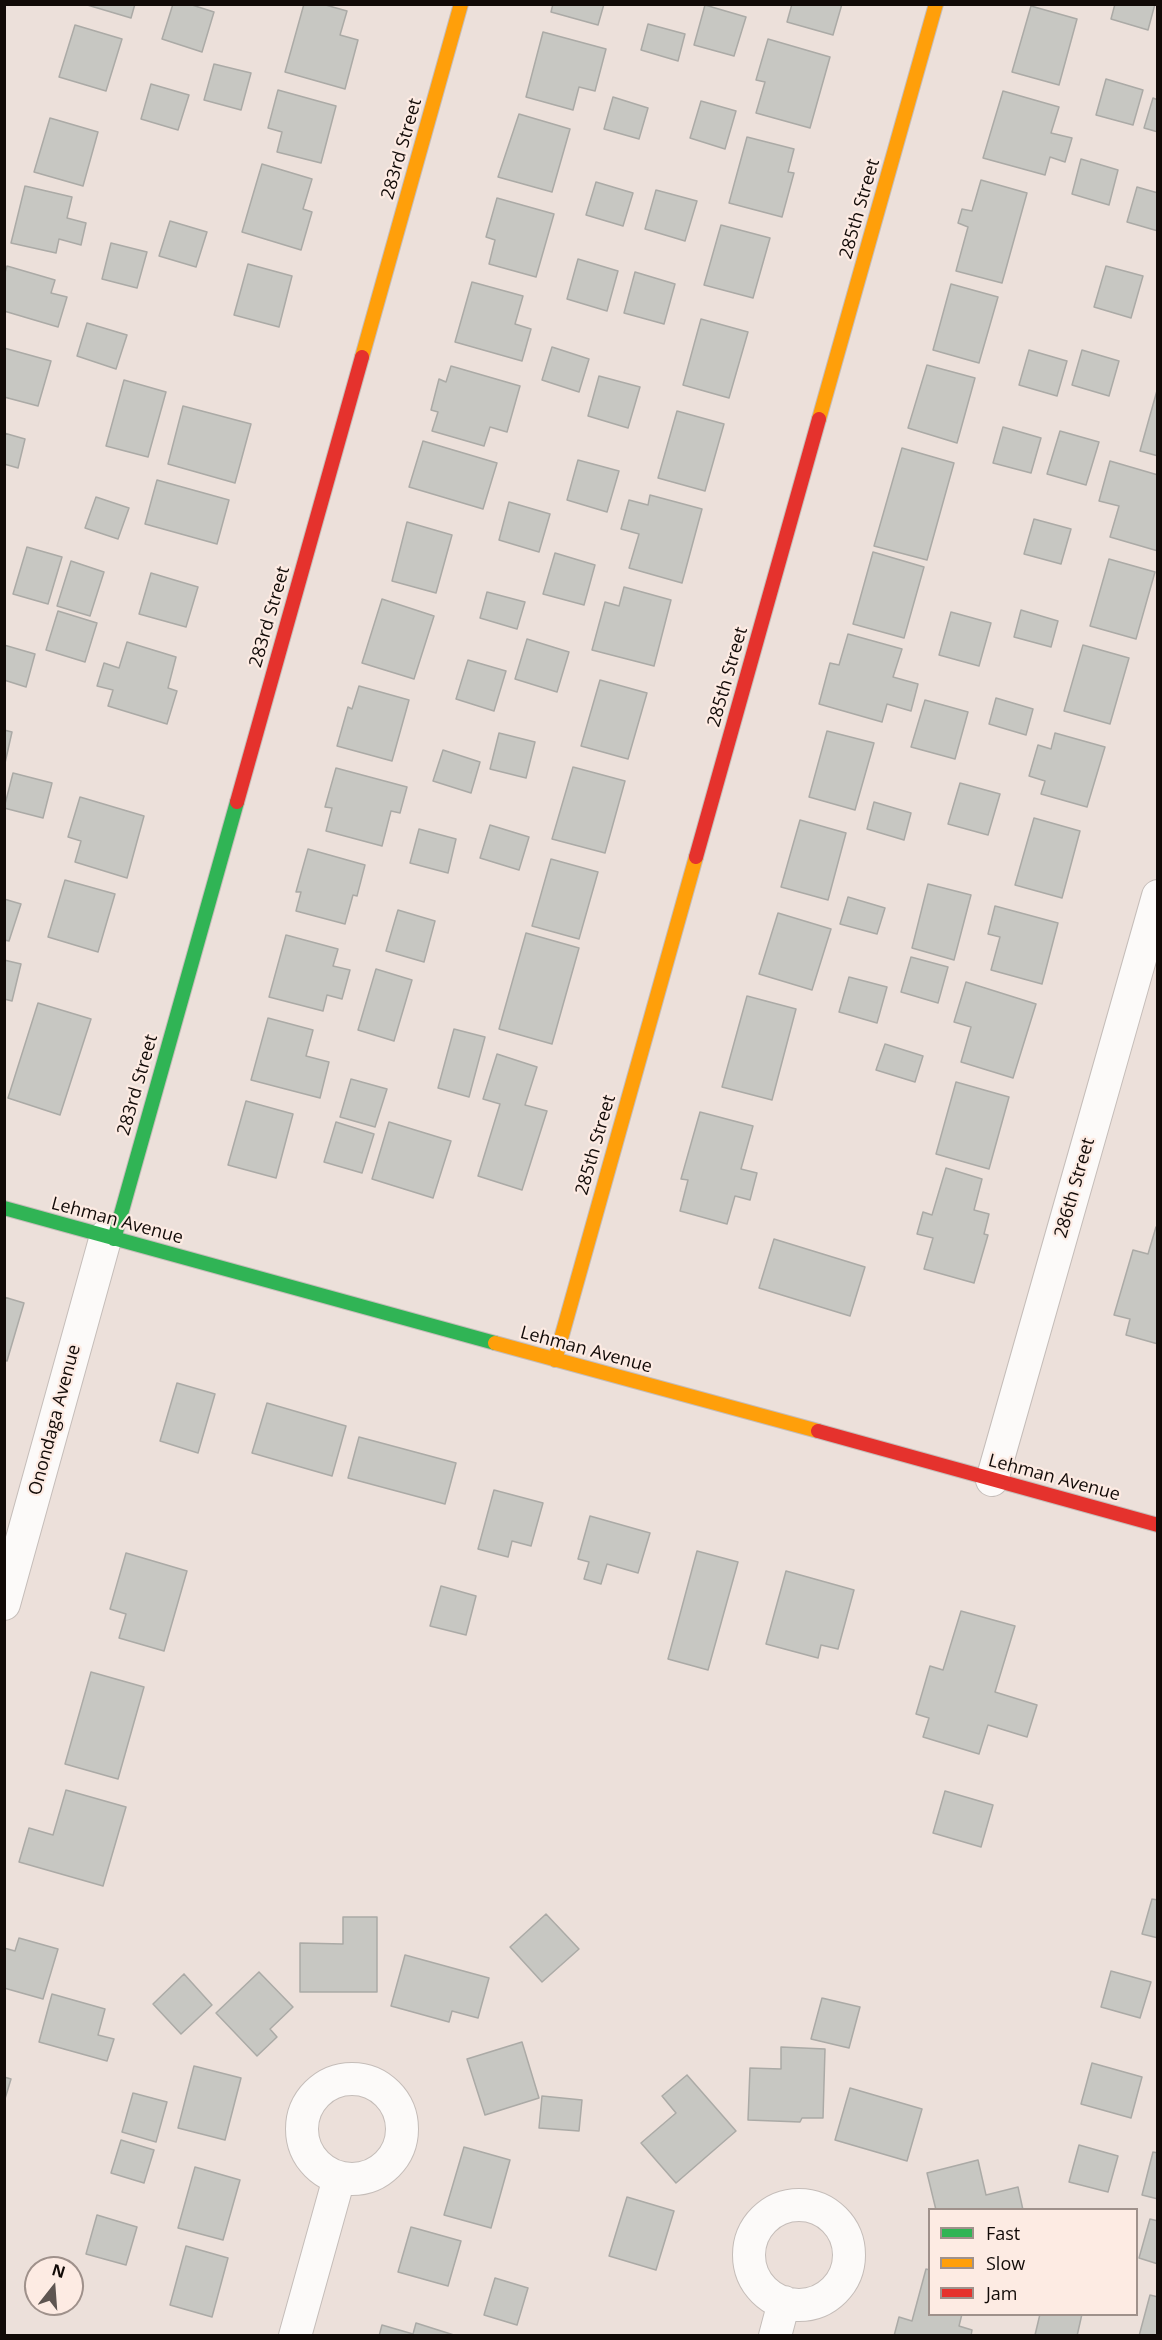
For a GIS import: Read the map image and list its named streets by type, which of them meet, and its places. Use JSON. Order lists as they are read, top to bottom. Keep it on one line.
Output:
{"streets":{"street":["283rd Street","285th Street","286th Street","Lehman Avenue","Onondaga Avenue"]},"crossings":[["283rd Street","Lehman Avenue"],["283rd Street","Onondaga Avenue"],["285th Street","Lehman Avenue"],["286th Street","Lehman Avenue"],["Lehman Avenue","Onondaga Avenue"]],"legend":["Fast","Slow","Jam"],"north":"top"}
